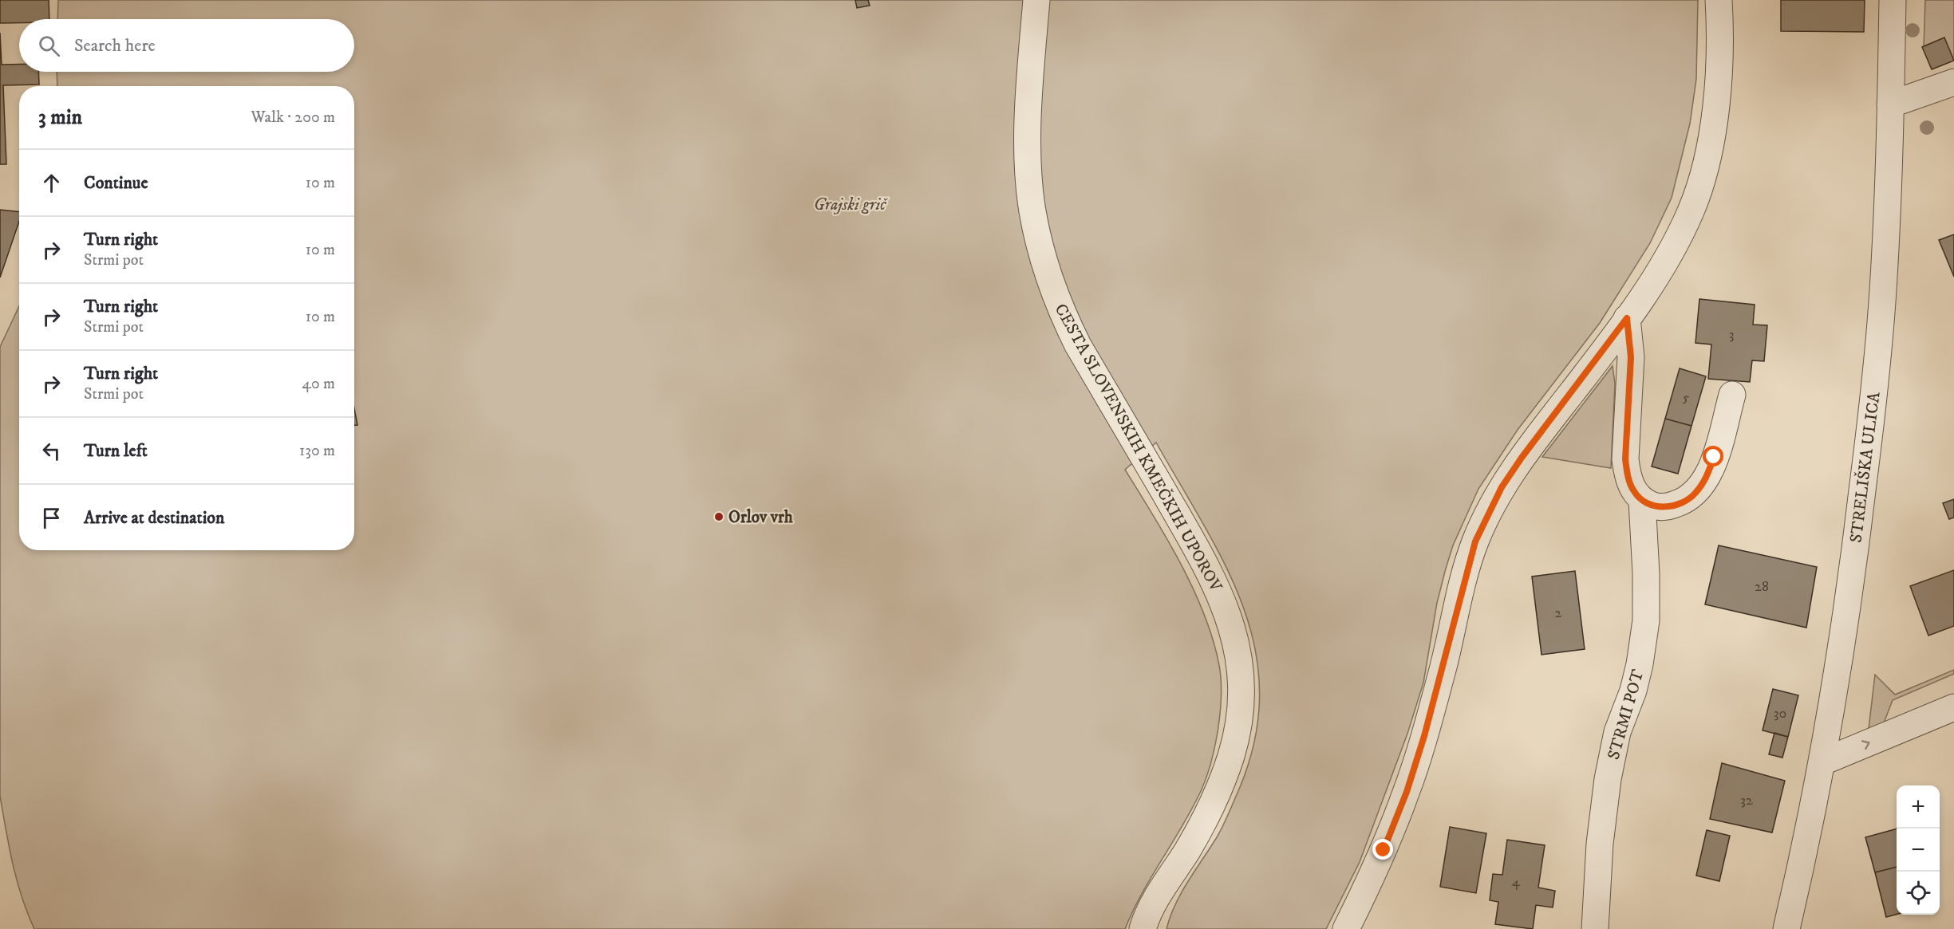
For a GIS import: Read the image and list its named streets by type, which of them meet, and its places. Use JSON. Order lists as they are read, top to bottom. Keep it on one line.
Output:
{"streets":{"street":["CESTA SLOVENSKIH KMEČKIH UPOROV","STRELIŠKA ULICA","STRMI POT"]},"parks":["Grajski grič"],"places":["Orlov vrh"],"house_numbers":["3","5","28","2","30","32","4"],"page":{"search":"Search here","heading":["3 min","Walk · 200 m"],"list":[["Continue","10 m"],["Turn right","Strmi pot","10 m"],["Turn right","Strmi pot","10 m"],["Turn right","Strmi pot","40 m"],["Turn left","130 m"],"Arrive at destination"],"map_buttons":["+","−"]}}
